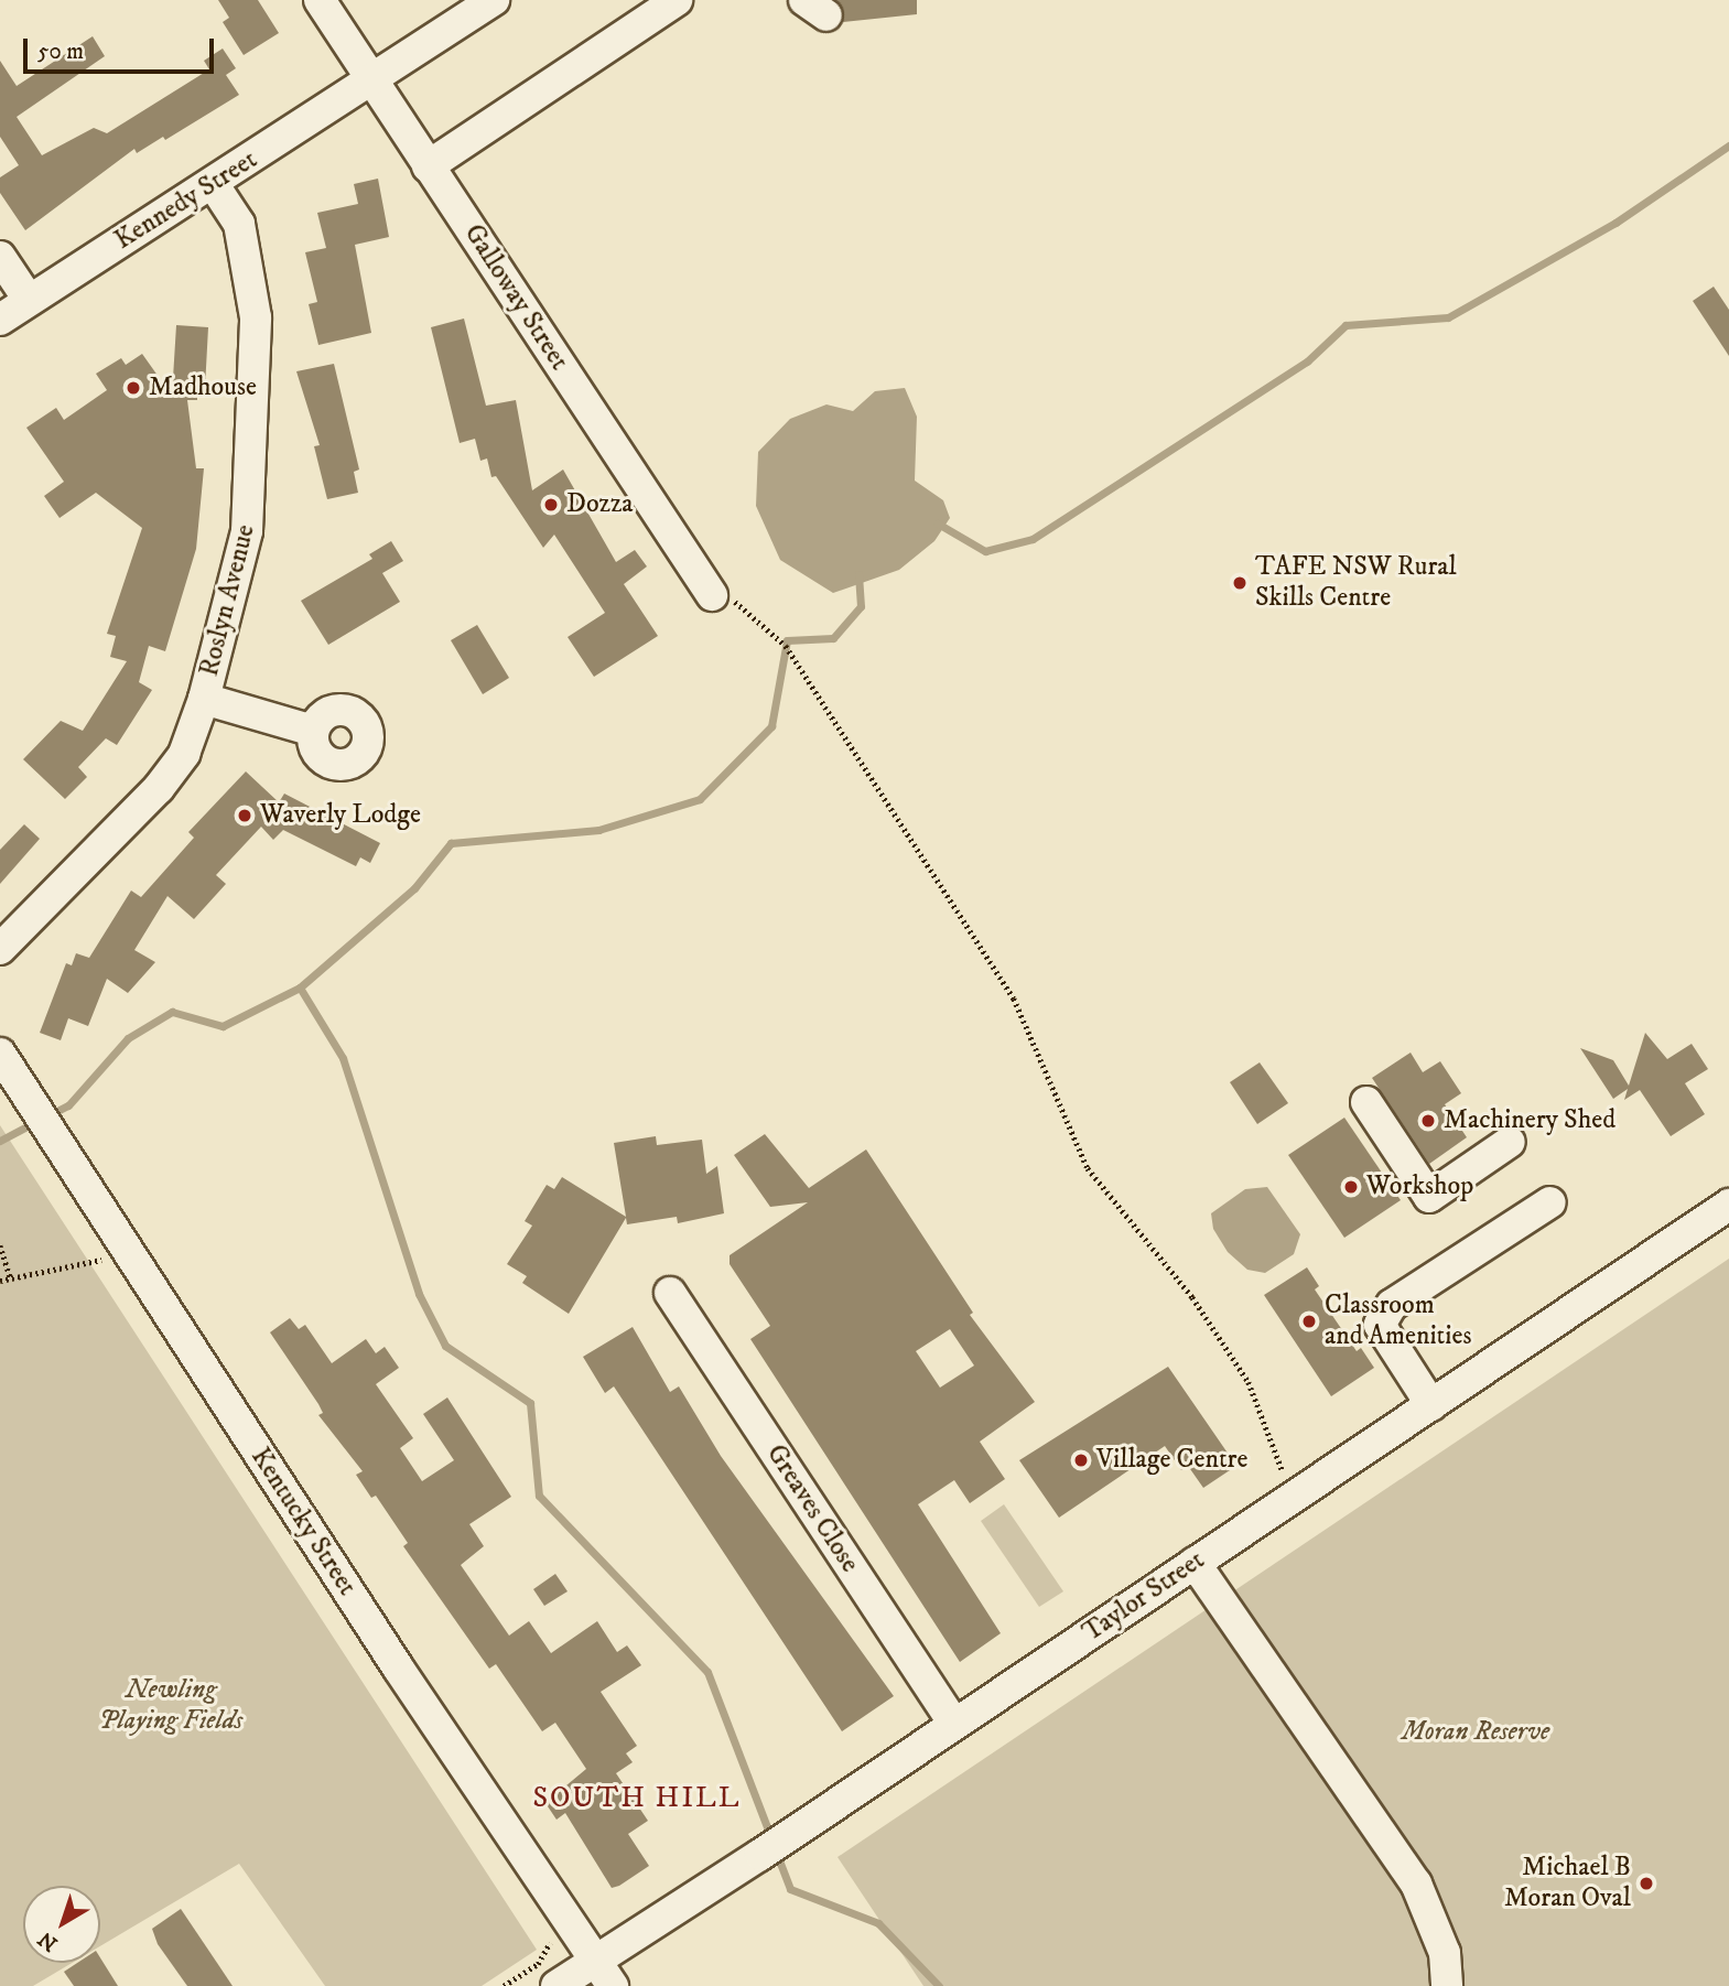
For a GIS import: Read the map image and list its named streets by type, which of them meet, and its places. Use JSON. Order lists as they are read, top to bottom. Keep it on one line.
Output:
{"streets":{"street":["Kennedy Street","Galloway Street","Roslyn Avenue","Greaves Close","Kentucky Street","Taylor Street"]},"crossings":[["Kennedy Street","Galloway Street"],["Kennedy Street","Roslyn Avenue"],["Greaves Close","Taylor Street"],["Kentucky Street","Taylor Street"]],"districts":["SOUTH HILL"],"parks":["Newling Playing Fields","Moran Reserve"],"places":["Madhouse","Dozza","TAFE NSW Rural Skills Centre","Waverly Lodge","Machinery Shed","Workshop","Classroom and Amenities","Village Centre","Michael B Moran Oval"],"scale_bar":"50 m","north":"bottom left"}
